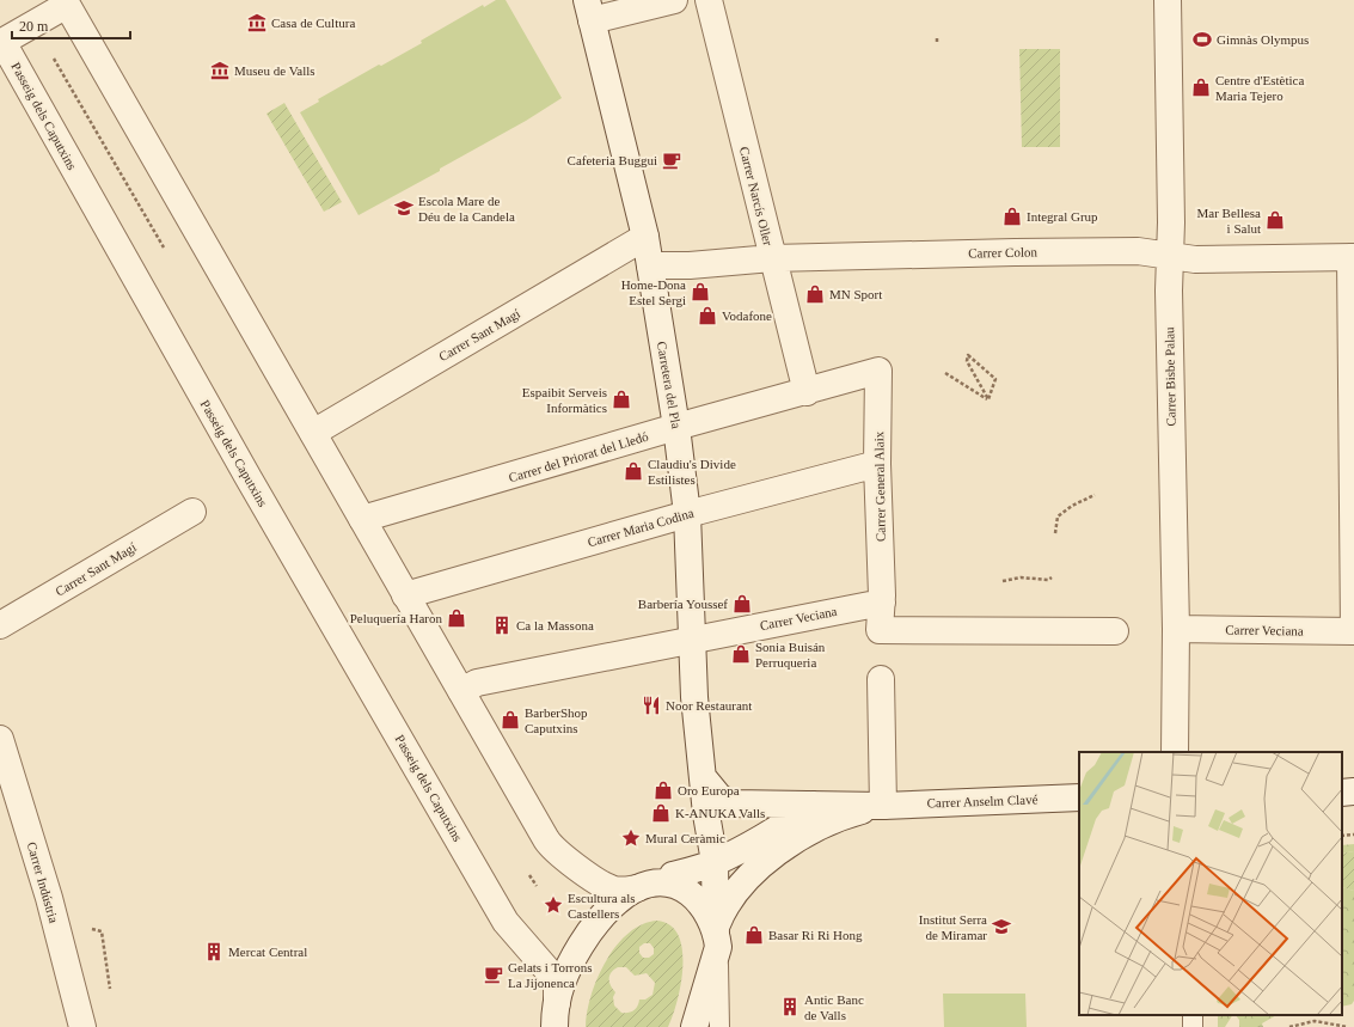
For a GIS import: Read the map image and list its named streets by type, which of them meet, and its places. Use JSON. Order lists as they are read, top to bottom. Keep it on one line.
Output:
{"streets":{"street":["Passeig dels Caputxins","Carrer Narcís Oller","Carrer Colon","Carrer Sant Magí","Carrer Bisbe Palau","Carretera del Pla","Carrer del Priorat del Lledó","Carrer General Alaix","Carrer Maria Codina","Carrer Veciana","Carrer Anselm Clavé","Carrer Indústria"]},"crossings":[["Passeig dels Caputxins","Carrer Sant Magí"],["Passeig dels Caputxins","Carrer del Priorat del Lledó"],["Passeig dels Caputxins","Carrer Maria Codina"],["Passeig dels Caputxins","Carrer Veciana"],["Carrer Narcís Oller","Carrer Colon"],["Carrer Narcís Oller","Carrer del Priorat del Lledó"],["Carrer Colon","Carrer Bisbe Palau"],["Carrer Colon","Carretera del Pla"],["Carrer Sant Magí","Carretera del Pla"],["Carrer Bisbe Palau","Carrer Veciana"],["Carretera del Pla","Carrer del Priorat del Lledó"],["Carretera del Pla","Carrer Maria Codina"],["Carretera del Pla","Carrer Veciana"],["Carrer del Priorat del Lledó","Carrer General Alaix"],["Carrer General Alaix","Carrer Maria Codina"],["Carrer General Alaix","Carrer Veciana"]],"places":{"museum":["Casa de Cultura","Museu de Valls"],"sports":["Gimnàs Olympus"],"shop":["Centre d'Estètica Maria Tejero","Integral Grup","Mar Bellesa i Salut","Home-Dona Estel Sergi","MN Sport","Vodafone","Espaibit Serveis Informàtics","Claudiu's Divide Estilistes","Barbería Youssef","Peluquería Haron","Sonia Buisán Perruqueria","BarberShop Caputxins","Oro Europa","K-ANUKA Valls","Basar Ri Ri Hong"],"cafe":["Cafeteria Buggui","Gelats i Torrons La Jijonenca"],"school or university":["Escola Mare de Déu de la Candela","Institut Serra de Miramar"],"building":["Ca la Massona","Mercat Central","Antic Banc de Valls"],"restaurant":["Noor Restaurant"],"place":["Mural Ceràmic","Escultura als Castellers"]},"scale_bar":"20 m"}
